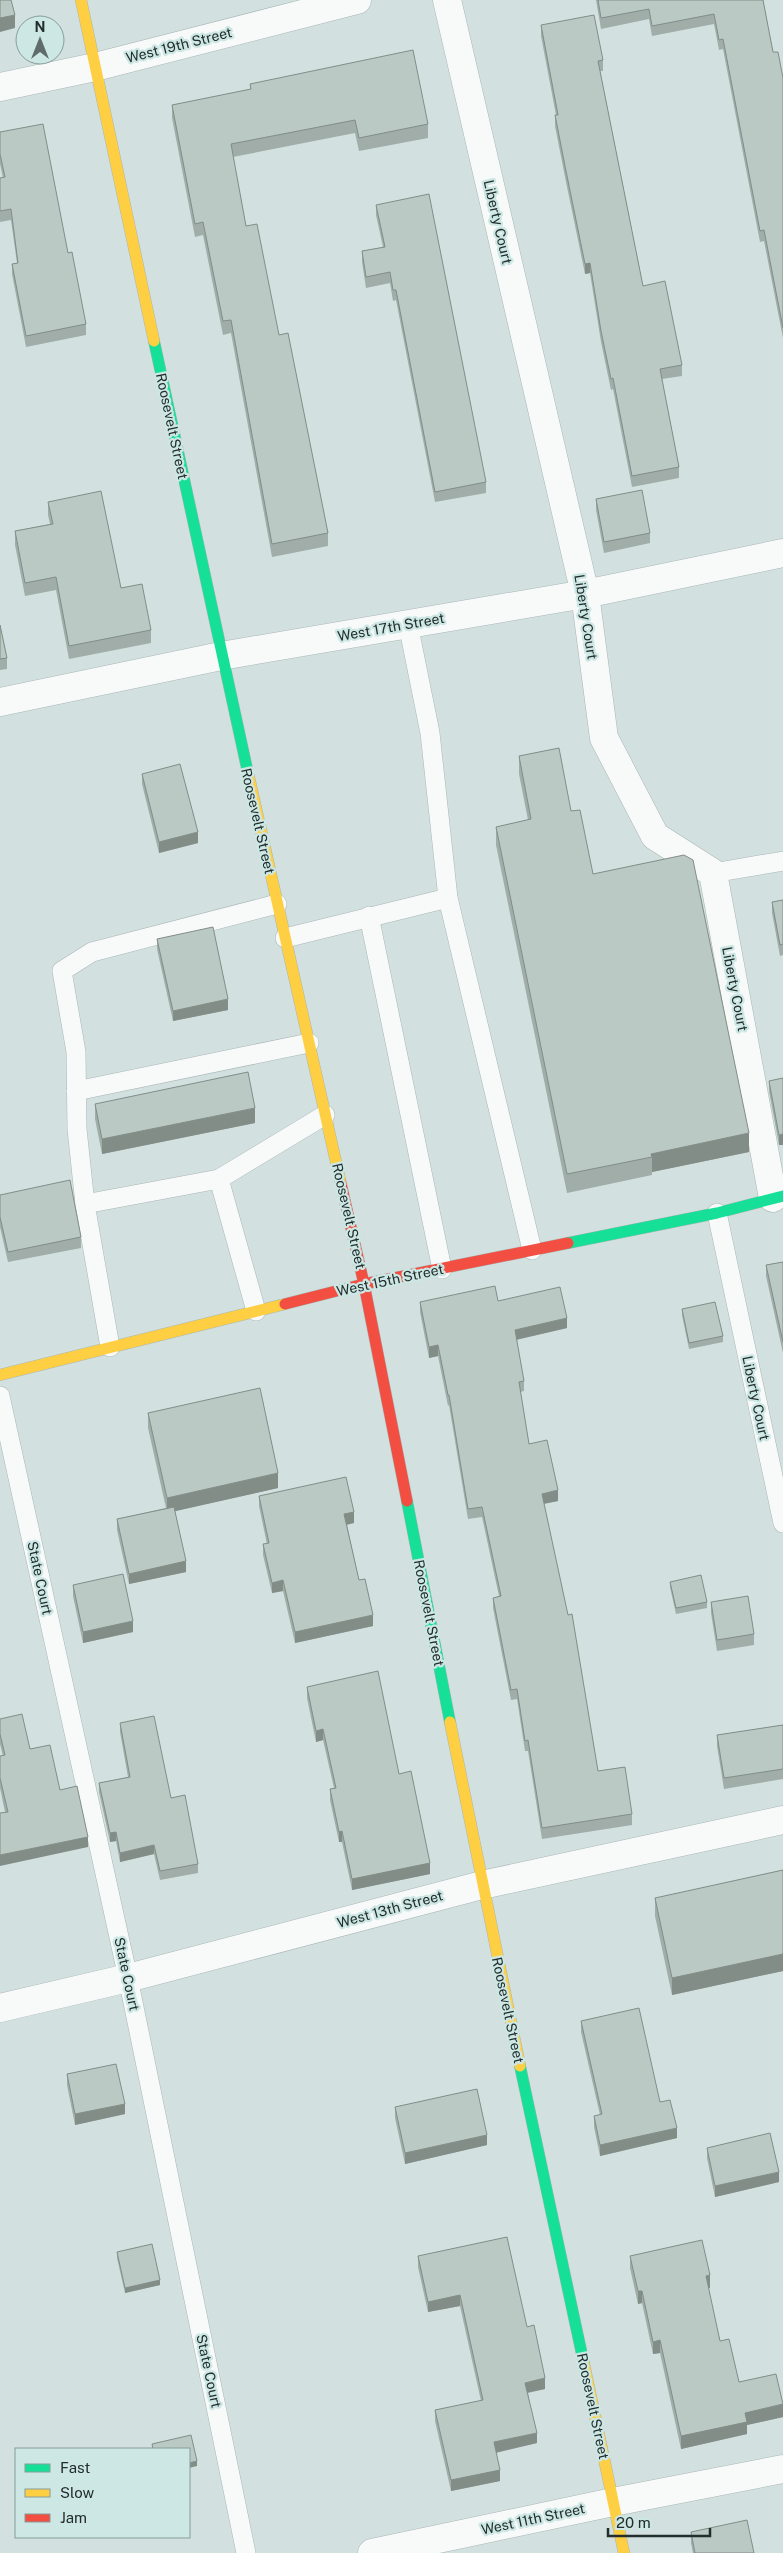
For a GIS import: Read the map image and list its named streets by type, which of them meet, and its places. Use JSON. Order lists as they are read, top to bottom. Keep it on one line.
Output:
{"streets":{"street":["West 19th Street","Liberty Court","Roosevelt Street","West 17th Street","West 15th Street","West 13th Street","West 11th Street"],"lane":["State Court"]},"crossings":[["West 19th Street","Roosevelt Street"],["Liberty Court","West 17th Street"],["Liberty Court","West 15th Street"],["Roosevelt Street","West 17th Street"],["Roosevelt Street","West 15th Street"],["Roosevelt Street","West 13th Street"],["Roosevelt Street","West 11th Street"],["State Court","West 13th Street"]],"legend":["Fast","Slow","Jam"],"scale_bar":"20 m","north":"top"}
